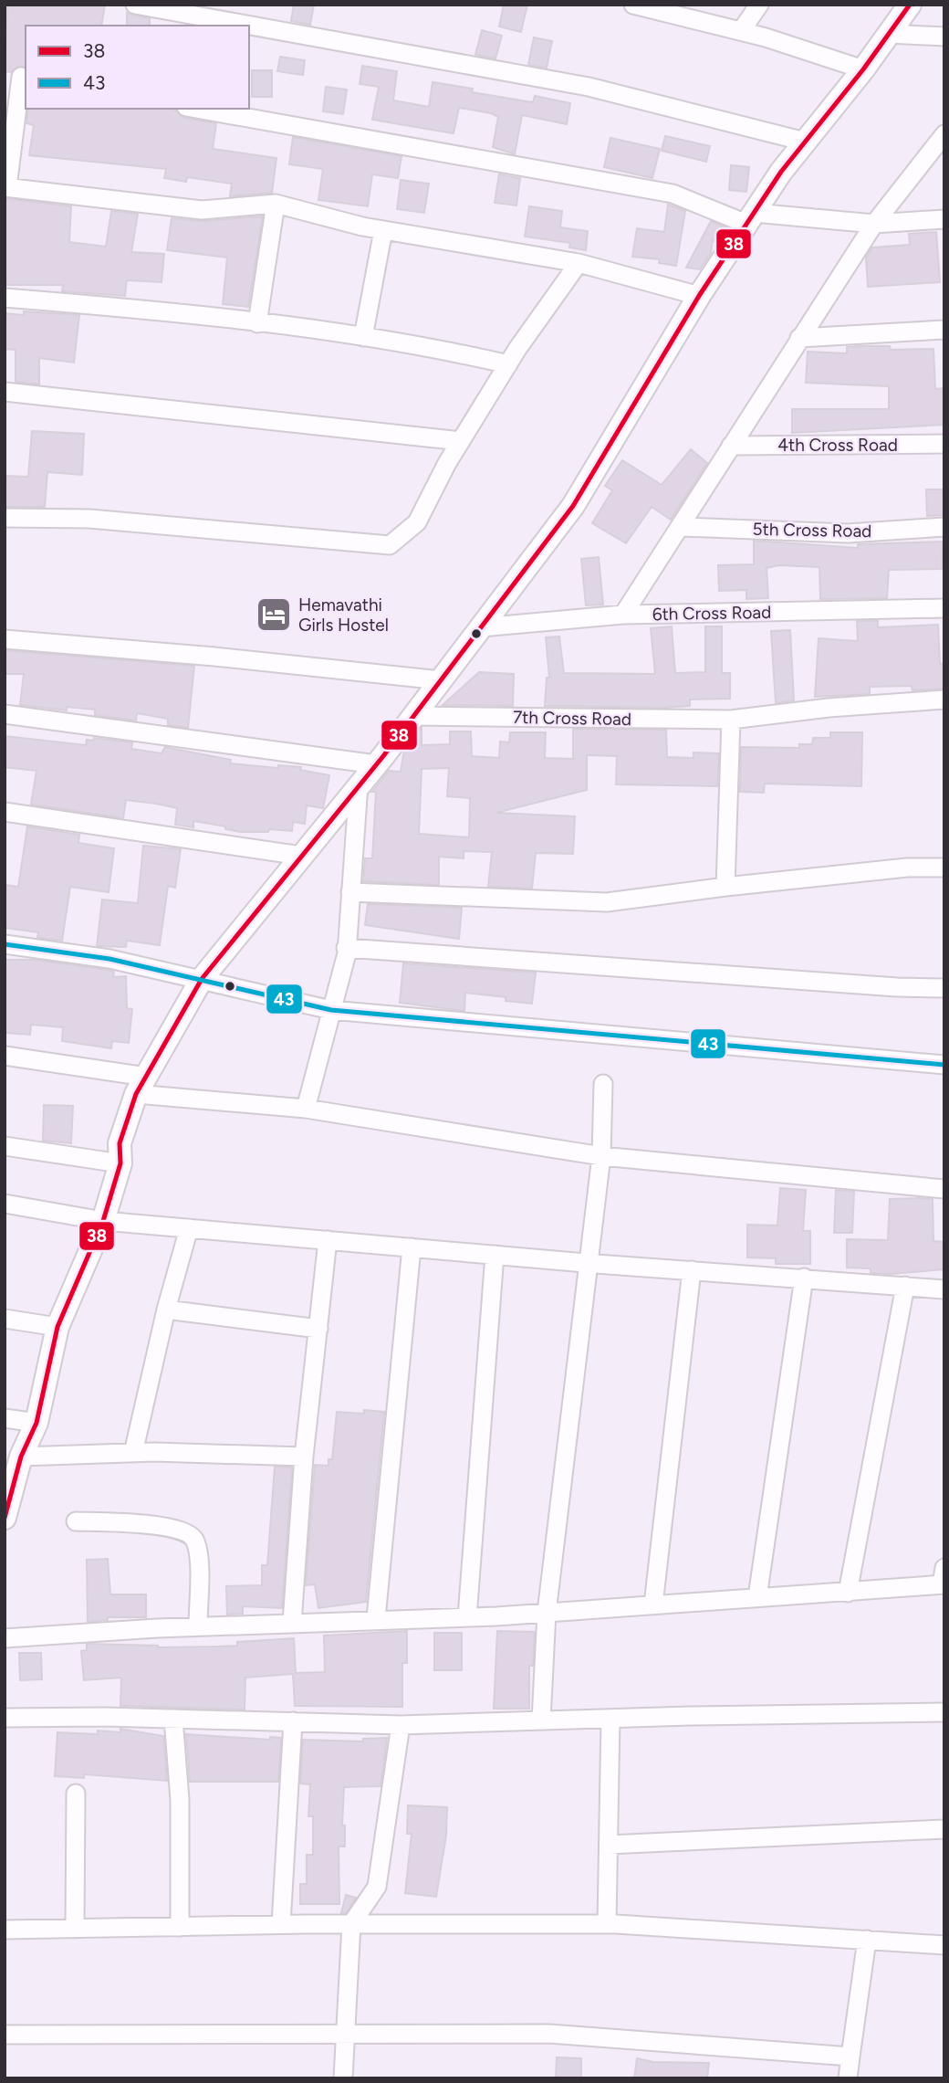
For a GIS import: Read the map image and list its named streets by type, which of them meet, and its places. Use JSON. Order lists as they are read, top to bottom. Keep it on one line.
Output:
{"streets":{"street":["4th Cross Road","5th Cross Road","6th Cross Road","7th Cross Road"]},"places":{"hotel":["Hemavathi Girls Hostel"]},"lines":["transit line 38","transit line 43"],"legend":["38","43"]}
